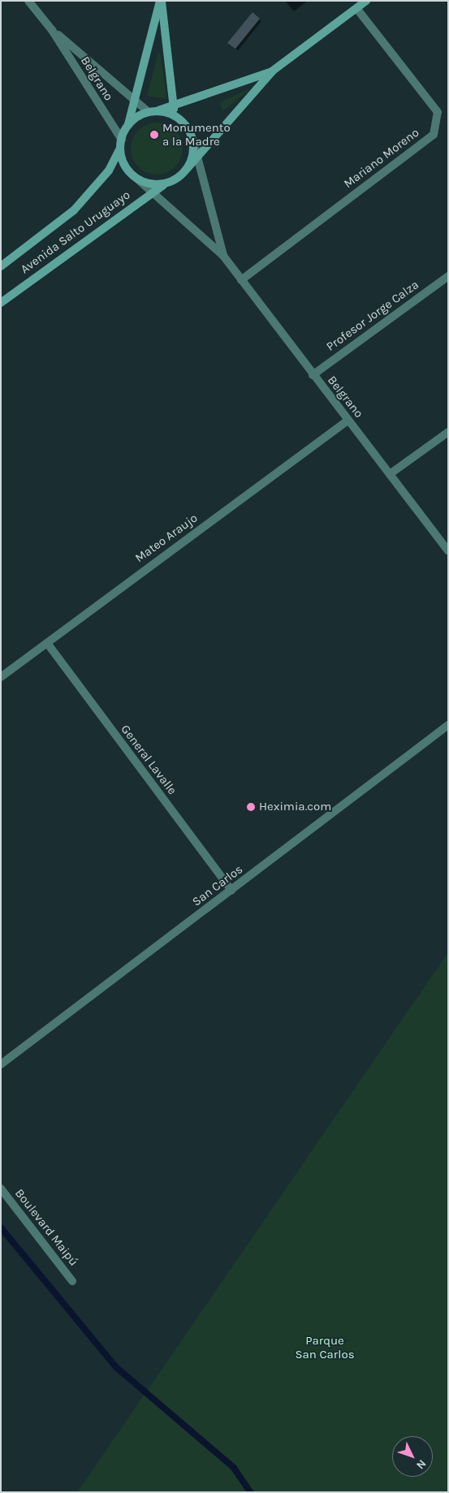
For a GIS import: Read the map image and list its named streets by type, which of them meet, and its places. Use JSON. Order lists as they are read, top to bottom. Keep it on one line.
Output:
{"streets":{"main road":["Avenida Salto Uruguayo"],"street":["Belgrano","Mariano Moreno","Profesor Jorge Calza","Mateo Araujo","General Lavalle","San Carlos","Boulevard Maipú"]},"crossings":[["Belgrano","Mariano Moreno"],["Belgrano","Avenida Salto Uruguayo"],["Belgrano","Profesor Jorge Calza"],["Belgrano","Mateo Araujo"],["Mateo Araujo","General Lavalle"],["General Lavalle","San Carlos"]],"parks":["Parque San Carlos"],"places":["Monumento a la Madre","Heximia.com"],"north":"bottom right"}
